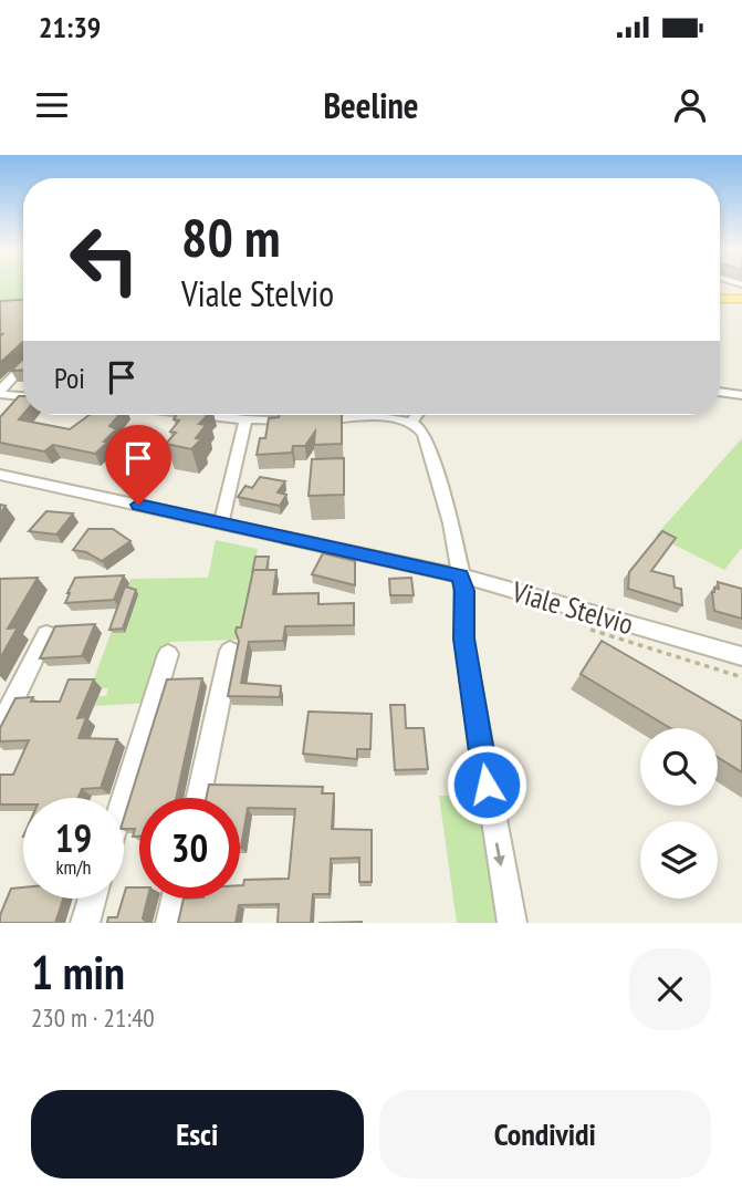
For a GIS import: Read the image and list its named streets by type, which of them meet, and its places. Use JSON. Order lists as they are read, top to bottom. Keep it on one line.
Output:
{"streets":{"street":["Viale Stelvio"]},"page":{"status":"21:39","header":"Beeline","turn":["80 m","Viale Stelvio"],"then":"Poi","speed":"19 km/h","limit":"30","heading":["1 min","230 m · 21:40"],"buttons":["Esci","Condividi"]}}
